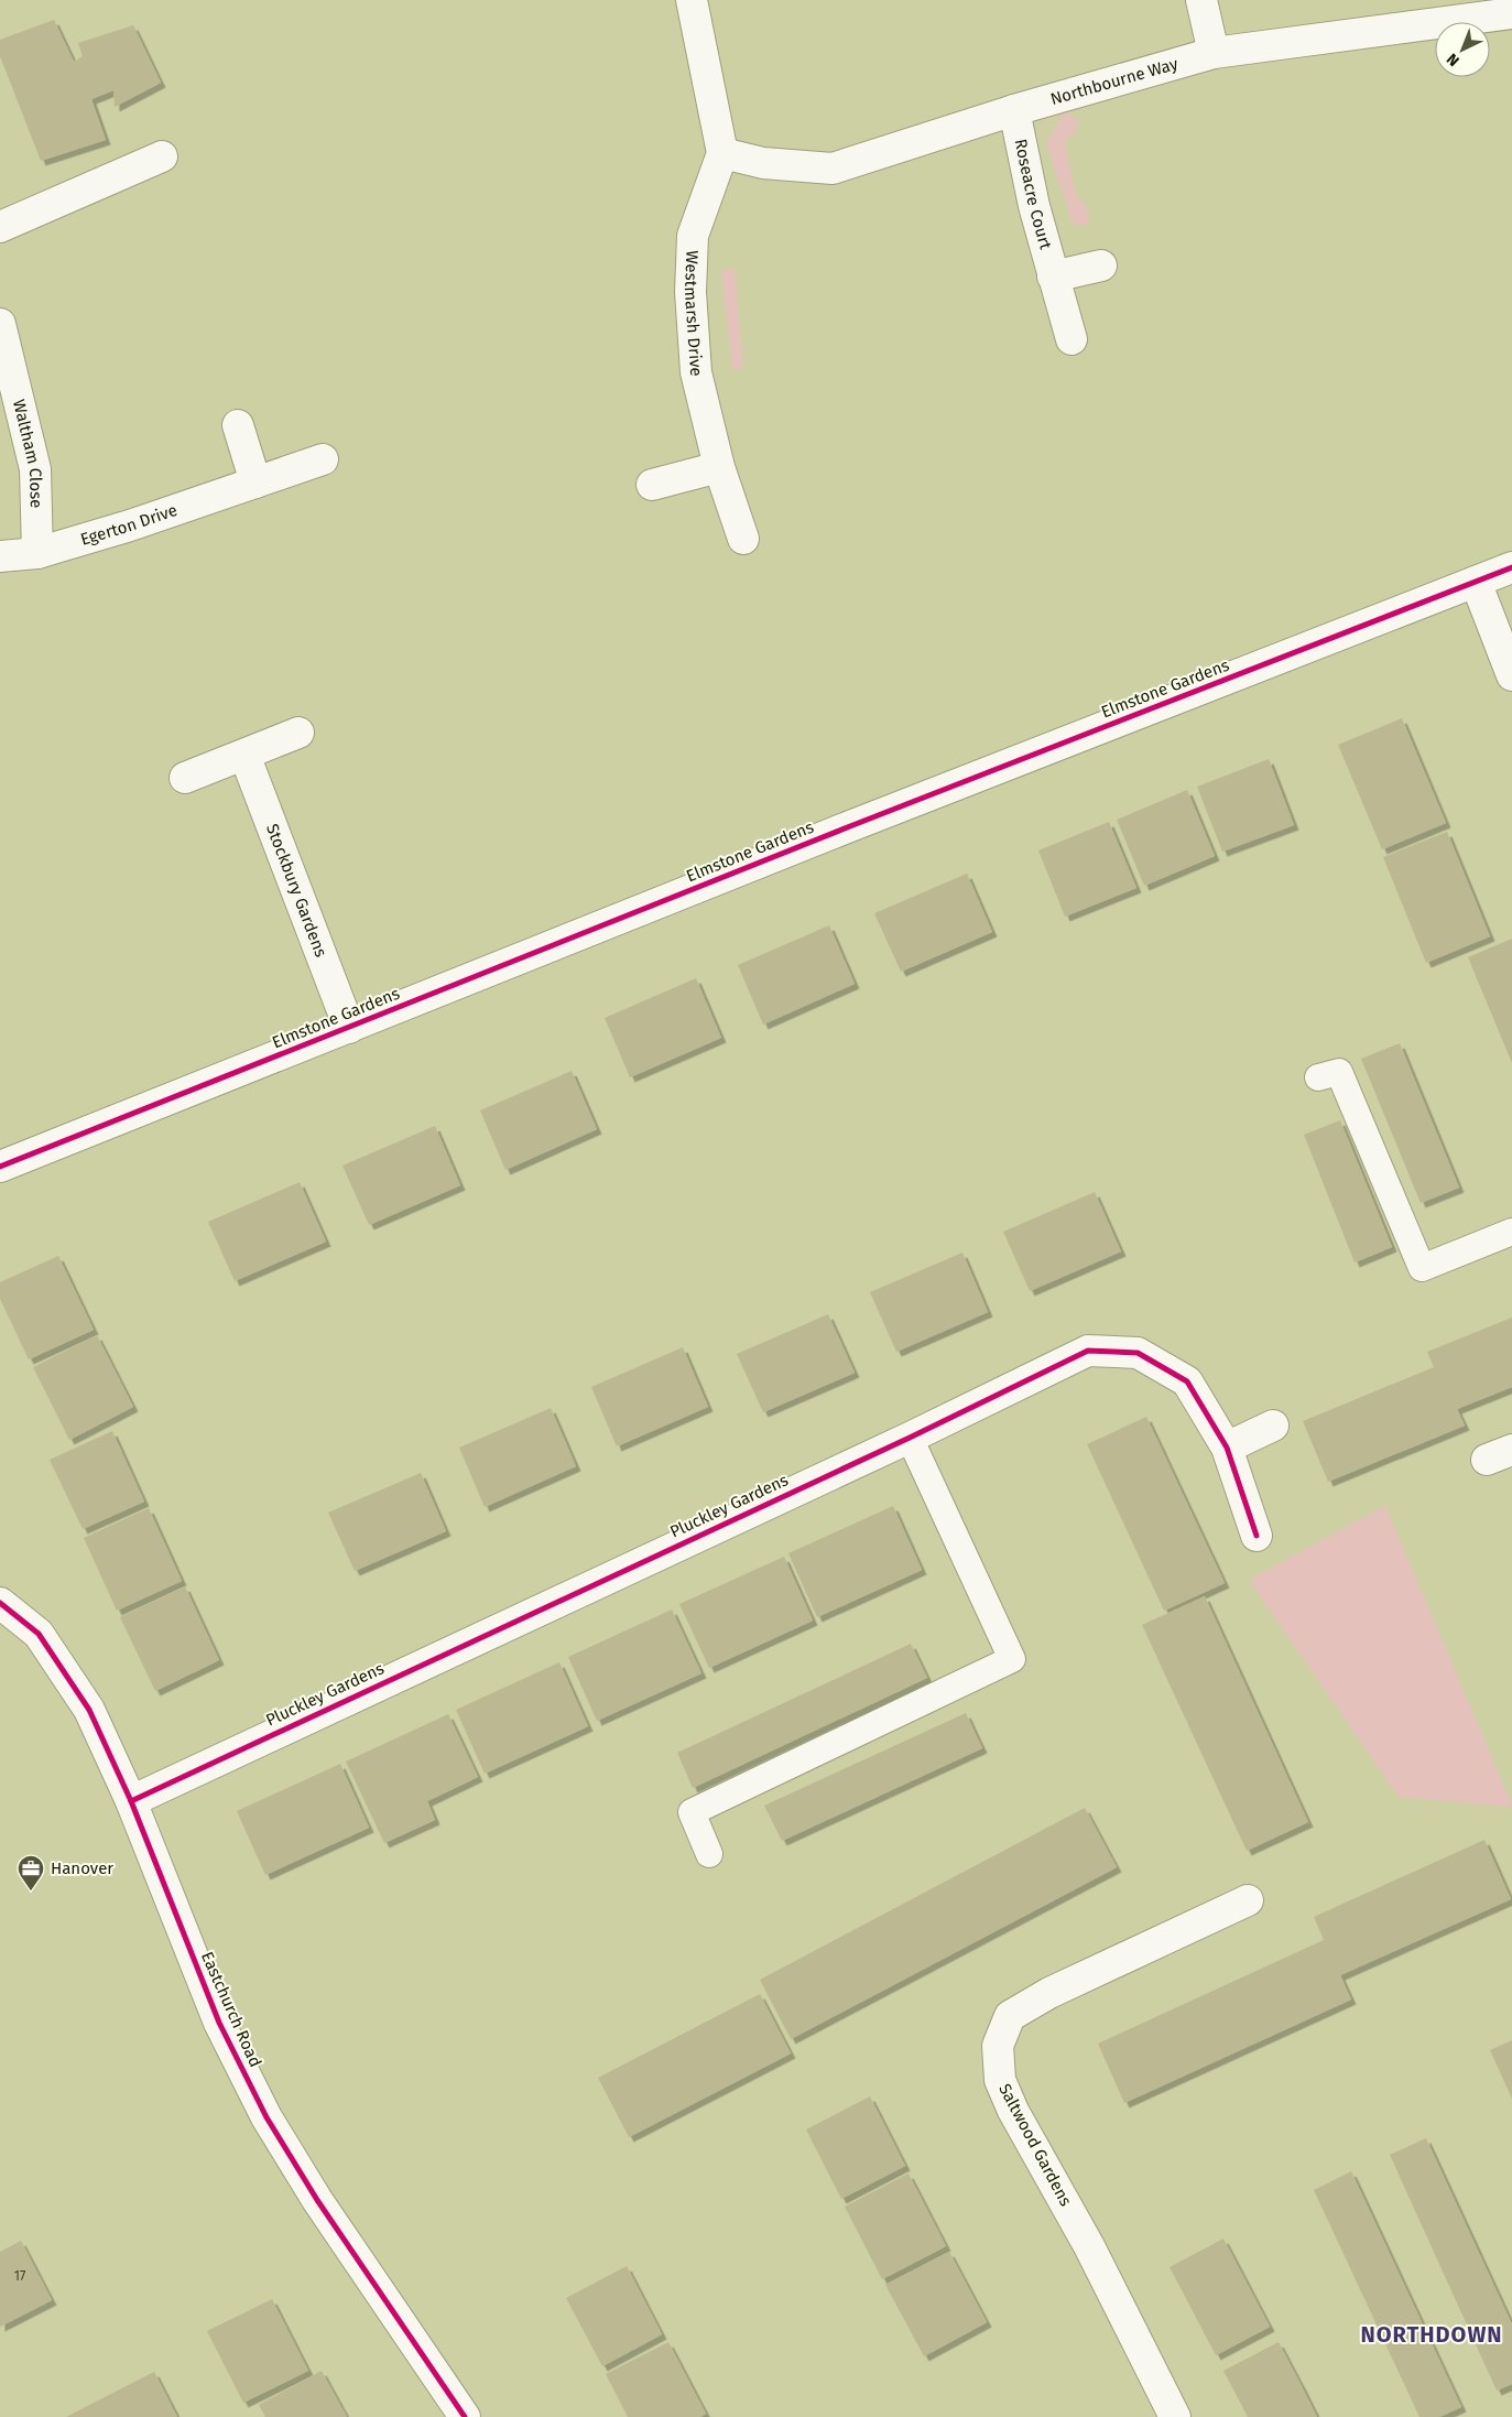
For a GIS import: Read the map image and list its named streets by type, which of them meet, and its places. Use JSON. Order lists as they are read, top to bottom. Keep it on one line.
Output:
{"streets":{"street":["Northbourne Way","Roseacre Court","Westmarsh Drive","Waltham Close","Egerton Drive","Elmstone Gardens","Stockbury Gardens","Pluckley Gardens","Eastchurch Road","Saltwood Gardens"]},"crossings":[["Northbourne Way","Roseacre Court"],["Northbourne Way","Westmarsh Drive"],["Waltham Close","Egerton Drive"],["Elmstone Gardens","Stockbury Gardens"],["Pluckley Gardens","Eastchurch Road"]],"districts":["NORTHDOWN"],"places":{"office":["Hanover"]},"house_numbers":["17"],"north":"bottom left"}
